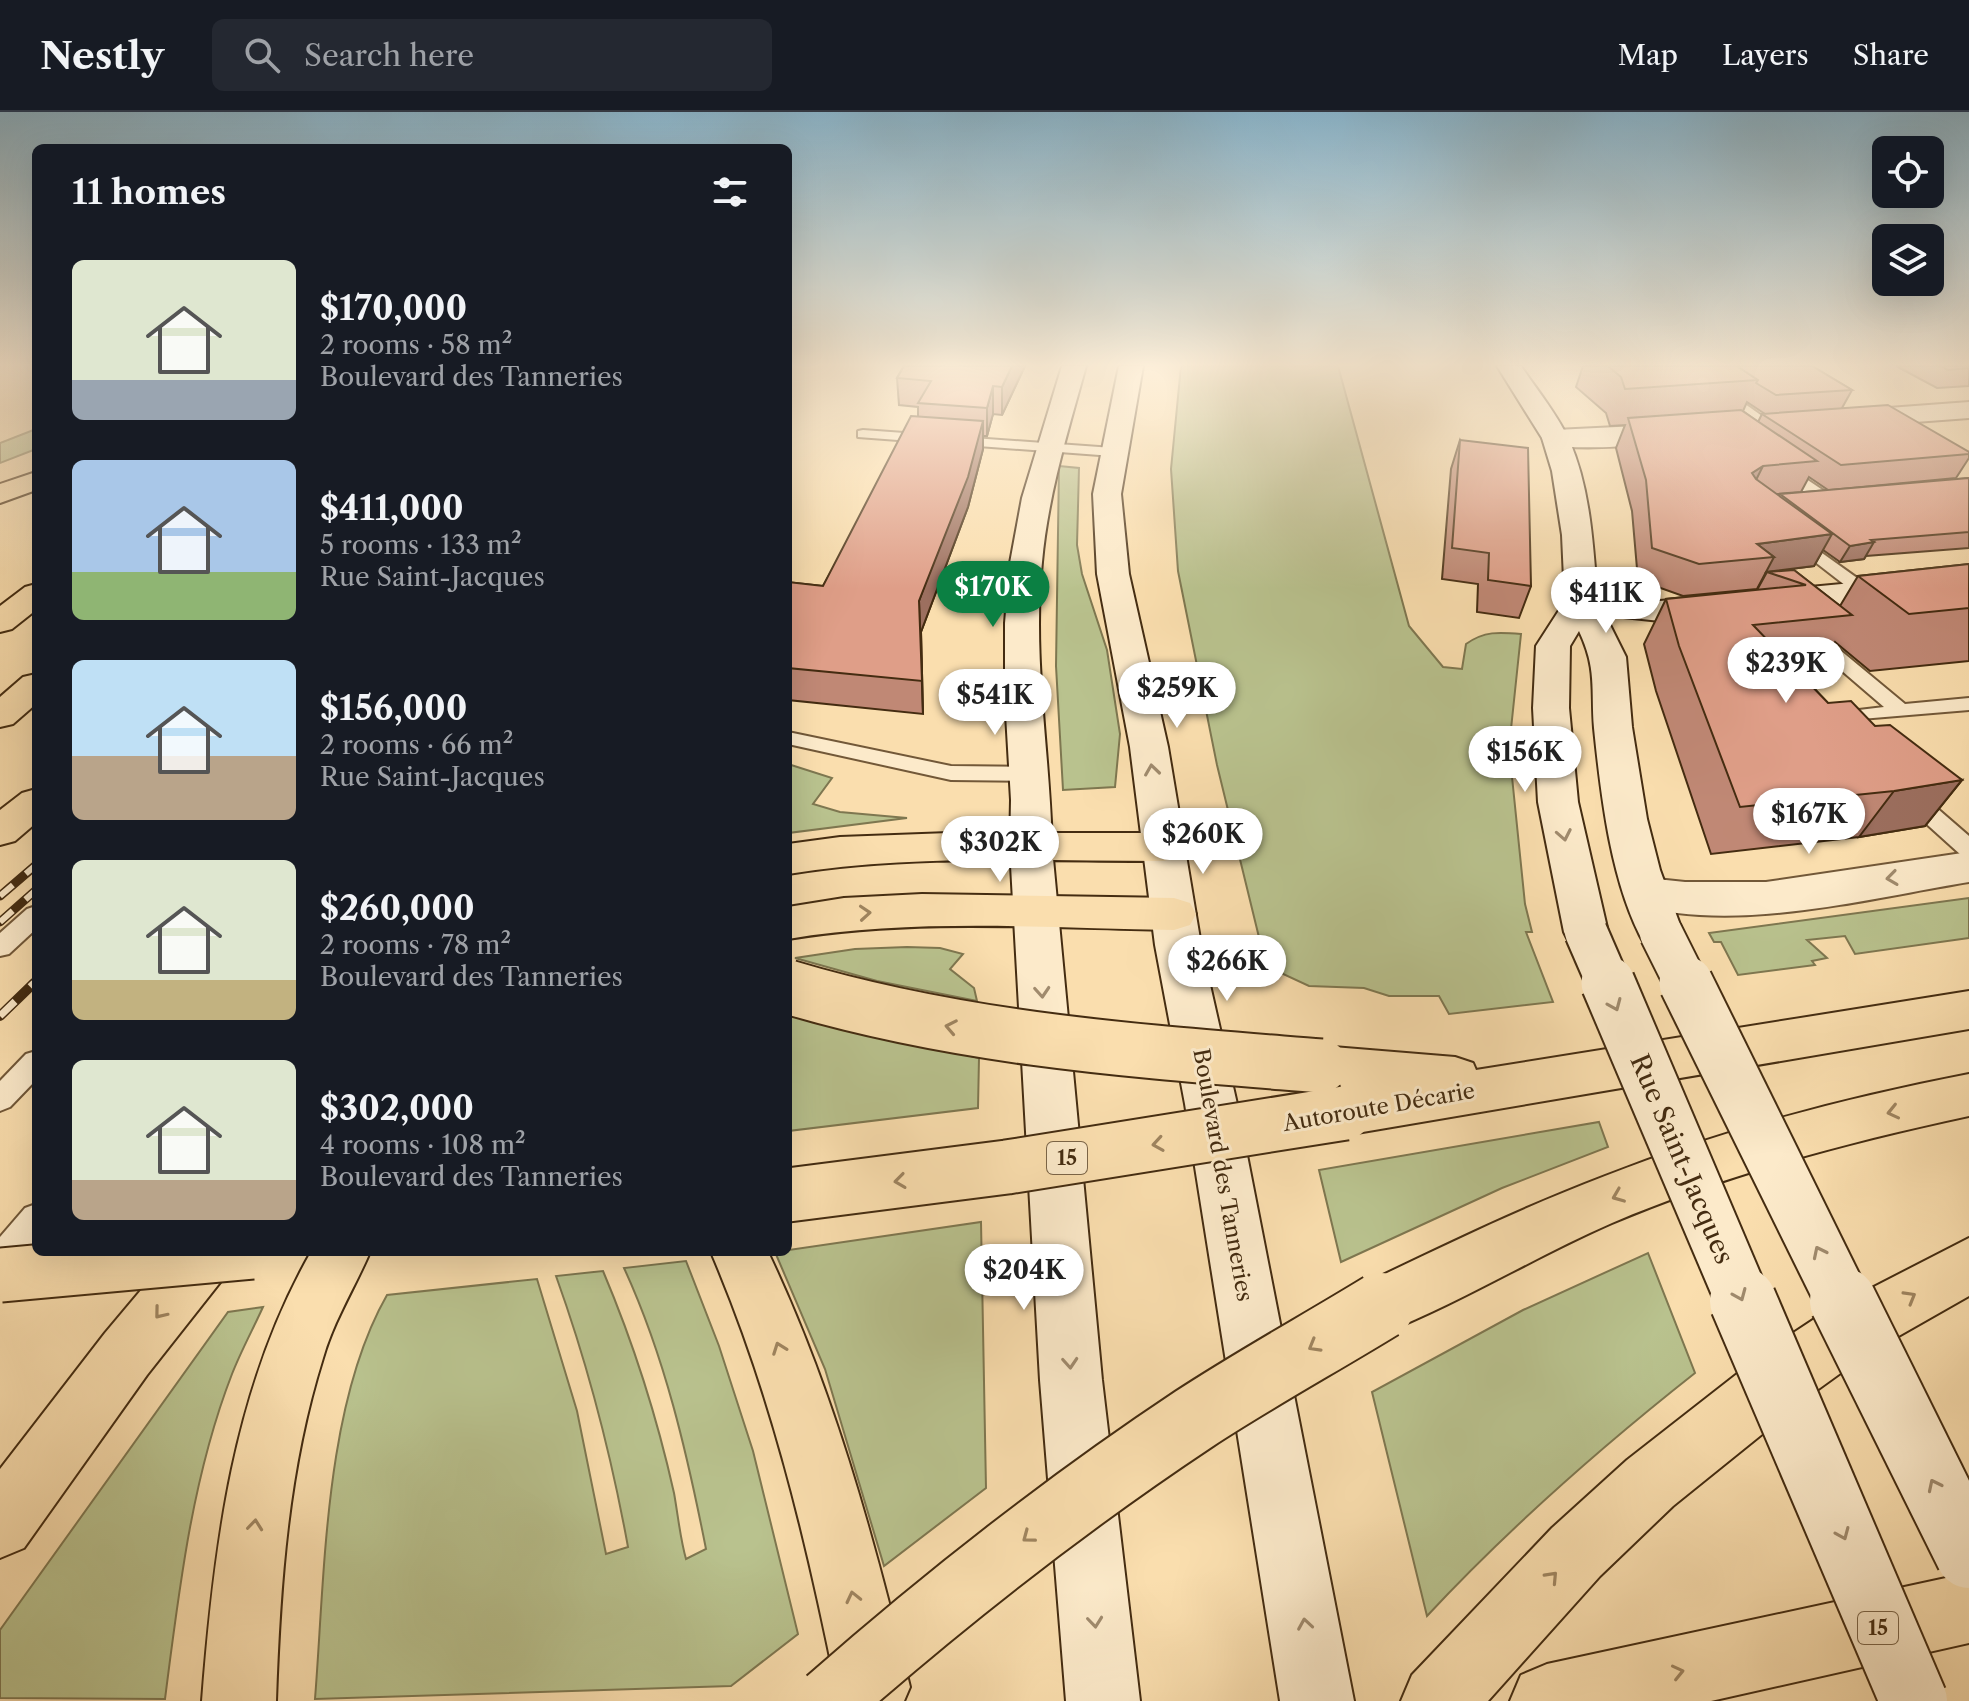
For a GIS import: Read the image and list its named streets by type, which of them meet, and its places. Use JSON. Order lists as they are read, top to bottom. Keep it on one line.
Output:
{"streets":{"highway":["Autoroute Décarie","15"],"main road":["Rue Saint-Jacques","Boulevard des Tanneries"]},"page":{"header":"Nestly","search":"Search here","nav":["Map","Layers","Share"],"heading":"11 homes","list":[{"name":"$170,000","note":"2 rooms · 58 m² · Boulevard des Tanneries"},{"name":"$411,000","note":"5 rooms · 133 m² · Rue Saint-Jacques"},{"name":"$156,000","note":"2 rooms · 66 m² · Rue Saint-Jacques"},{"name":"$260,000","note":"2 rooms · 78 m² · Boulevard des Tanneries"},{"name":"$302,000","note":"4 rooms · 108 m² · Boulevard des Tanneries"}],"price":["$170K","$411K","$239K","$259K","$541K","$156K","$167K","$260K","$302K","$266K","$204K"]}}
